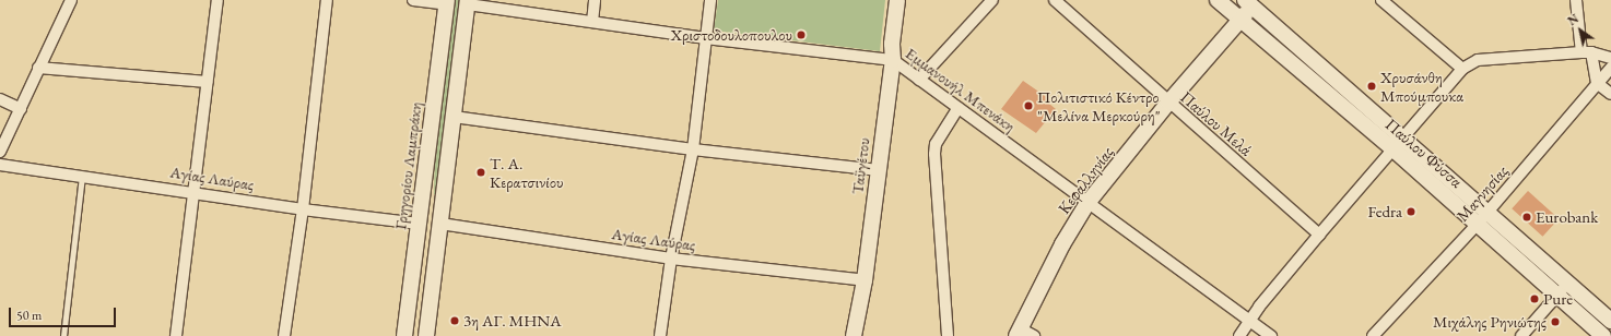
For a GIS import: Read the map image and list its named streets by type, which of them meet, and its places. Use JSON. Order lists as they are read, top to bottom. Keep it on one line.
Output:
{"streets":{"street":["Εμμανουήλ Μπενάκη","Παύλου Μελά","Παύλου Φύσσα","Γρηγορίου Λαμπράκη","Ταϋγέτου","Αγίας Λαύρας","Κεφαλληνίας","Μαγνησίας"]},"crossings":[["Εμμανουήλ Μπενάκη","Ταϋγέτου"],["Εμμανουήλ Μπενάκη","Κεφαλληνίας"],["Παύλου Μελά","Κεφαλληνίας"],["Παύλου Φύσσα","Κεφαλληνίας"],["Παύλου Φύσσα","Μαγνησίας"],["Γρηγορίου Λαμπράκη","Αγίας Λαύρας"],["Ταϋγέτου","Αγίας Λαύρας"]],"places":["Χριστοδουλοπουλου","Χρυσάνθη Μπούμπουκα","Πολιτιστικό Κέντρο \"Μελίνα Μερκούρη\"","Τ. Α. Κερατσινίου","Fedra","Eurobank","Pure","3η ΑΓ. ΜΗΝΑ","Μιχάλης Ρηνιώτης"],"scale_bar":"50 m","north":"top left"}
